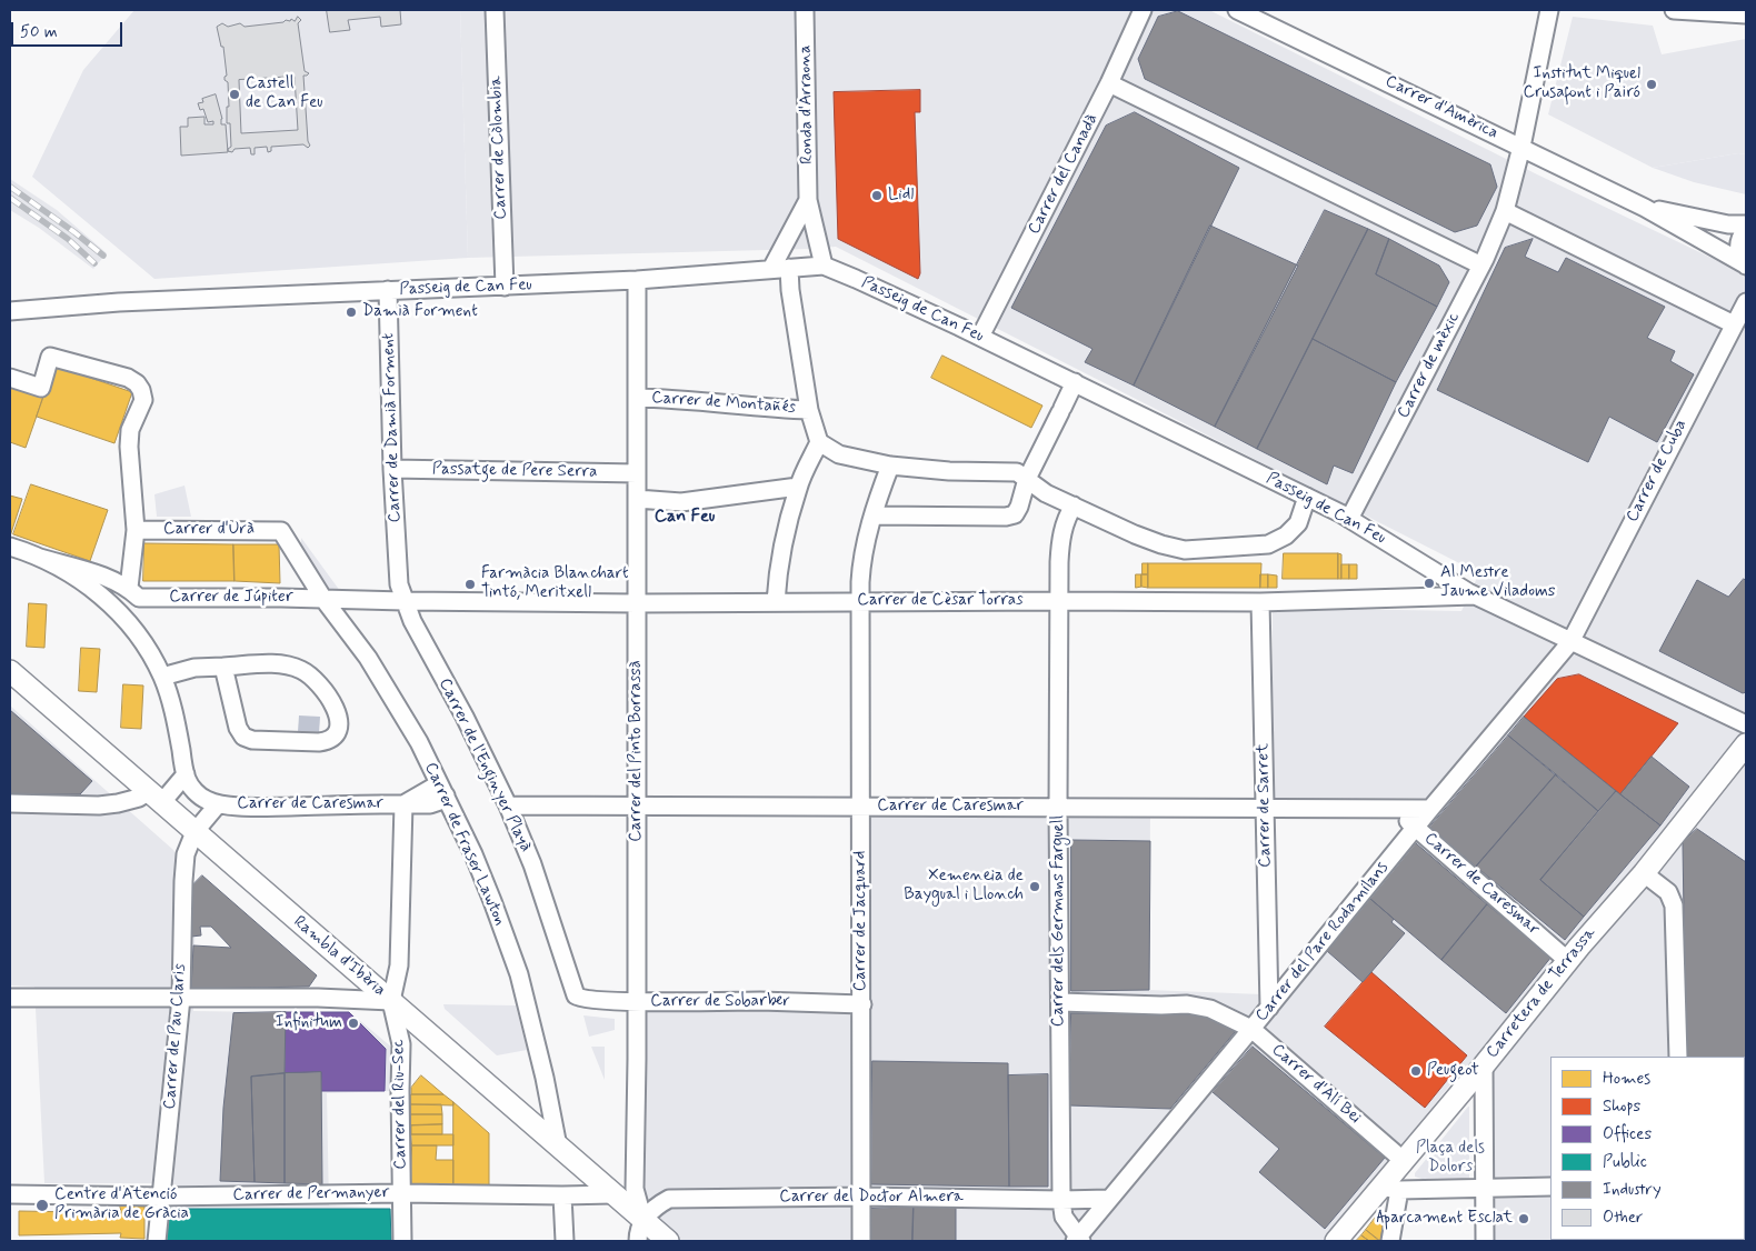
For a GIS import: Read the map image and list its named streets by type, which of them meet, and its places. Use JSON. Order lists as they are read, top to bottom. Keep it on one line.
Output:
{"streets":{"main road":["Rambla d'Ibèria","Carretera de Terrassa"],"street":["Ronda d'Arraona","Carrer d'Amèrica","Carrer de Còlombia","Carrer del Canadà","Passeig de Can Feu","Carrer de mèxic","Carrer de Montañés","Carrer de Damià Forment","Passatge de Pere Serra","Carrer de Cuba","Carrer d'Urà","Carrer de Júpiter","Carrer de Cèsar Torras","Carrer del Pinto Borrassà","Carrer de l'Enginyer Playà","Carrer de Caresmar","Carrer de Sarret","Carrer de Fraser Lawton","Carrer de Jacquard","Carrer dels Germans Farguell","Carrer del Pare Rodamilans","Carrer de Sobarber","Carrer de Pau Claris","Carrer d'Alí Bei","Carrer del Riu-Sec","Carrer de Permanyer","Carrer del Doctor Almera"]},"crossings":[["Ronda d'Arraona","Passeig de Can Feu"],["Carrer d'Amèrica","Carrer de mèxic"],["Carrer de Còlombia","Passeig de Can Feu"],["Carrer del Canadà","Passeig de Can Feu"],["Passeig de Can Feu","Carrer de mèxic"],["Passeig de Can Feu","Carrer de Damià Forment"],["Passeig de Can Feu","Carrer de Cuba"],["Passeig de Can Feu","Carrer de Cèsar Torras"],["Passeig de Can Feu","Carrer del Pinto Borrassà"],["Passeig de Can Feu","Carrer del Pare Rodamilans"],["Carrer de Montañés","Carrer del Pinto Borrassà"],["Carrer de Damià Forment","Passatge de Pere Serra"],["Carrer de Damià Forment","Carrer de l'Enginyer Playà"],["Passatge de Pere Serra","Carrer del Pinto Borrassà"],["Carrer de Cuba","Carrer del Pare Rodamilans"],["Carrer d'Urà","Carrer de Fraser Lawton"],["Carrer de Júpiter","Carrer de Fraser Lawton"],["Carrer de Cèsar Torras","Carrer del Pinto Borrassà"],["Carrer de Cèsar Torras","Carrer de l'Enginyer Playà"],["Carrer de Cèsar Torras","Carrer de Sarret"],["Carrer de Cèsar Torras","Carrer de Jacquard"],["Carrer de Cèsar Torras","Carrer dels Germans Farguell"],["Carrer del Pinto Borrassà","Carrer de Caresmar"],["Carrer del Pinto Borrassà","Rambla d'Ibèria"],["Carrer del Pinto Borrassà","Carrer de Sobarber"],["Carrer del Pinto Borrassà","Carrer del Doctor Almera"],["Carrer de l'Enginyer Playà","Carrer de Caresmar"],["Carrer de l'Enginyer Playà","Carrer de Sobarber"],["Carrer de Caresmar","Carrer de Sarret"],["Carrer de Caresmar","Carrer de Fraser Lawton"],["Carrer de Caresmar","Carrer de Jacquard"],["Carrer de Caresmar","Carrer dels Germans Farguell"],["Carrer de Caresmar","Carrer del Pare Rodamilans"],["Carrer de Caresmar","Carretera de Terrassa"],["Carrer de Sarret","Carrer del Pare Rodamilans"],["Carrer de Fraser Lawton","Rambla d'Ibèria"],["Carrer de Jacquard","Carrer de Sobarber"],["Carrer de Jacquard","Carrer del Doctor Almera"],["Carrer dels Germans Farguell","Carrer del Pare Rodamilans"],["Carrer dels Germans Farguell","Carrer d'Alí Bei"],["Carrer dels Germans Farguell","Carrer del Doctor Almera"],["Carrer del Pare Rodamilans","Carrer d'Alí Bei"],["Carrer del Pare Rodamilans","Carrer del Doctor Almera"],["Rambla d'Ibèria","Carrer de Pau Claris"],["Rambla d'Ibèria","Carrer del Riu-Sec"],["Rambla d'Ibèria","Carrer de Permanyer"],["Rambla d'Ibèria","Carrer del Doctor Almera"],["Carretera de Terrassa","Carrer d'Alí Bei"],["Carrer de Pau Claris","Carrer de Permanyer"],["Carrer del Riu-Sec","Carrer de Permanyer"]],"districts":["Can Feu"],"parks":["Plaça dels Dolors"],"places":["Institut Miquel Crusafont i Pairó","Castell de Can Feu","Lidl","Damià Forment","Al Mestre Jaume Viladoms","Farmàcia Blanchart Tintó, Meritxell","Xemeneia de Baygual i Llonch","Infinitum","Peugeot","Centre d'Atenció Primària de Gràcia","Aparcament Esclat"],"legend":["Homes","Shops","Offices","Public","Industry","Other"],"scale_bar":"50 m"}
